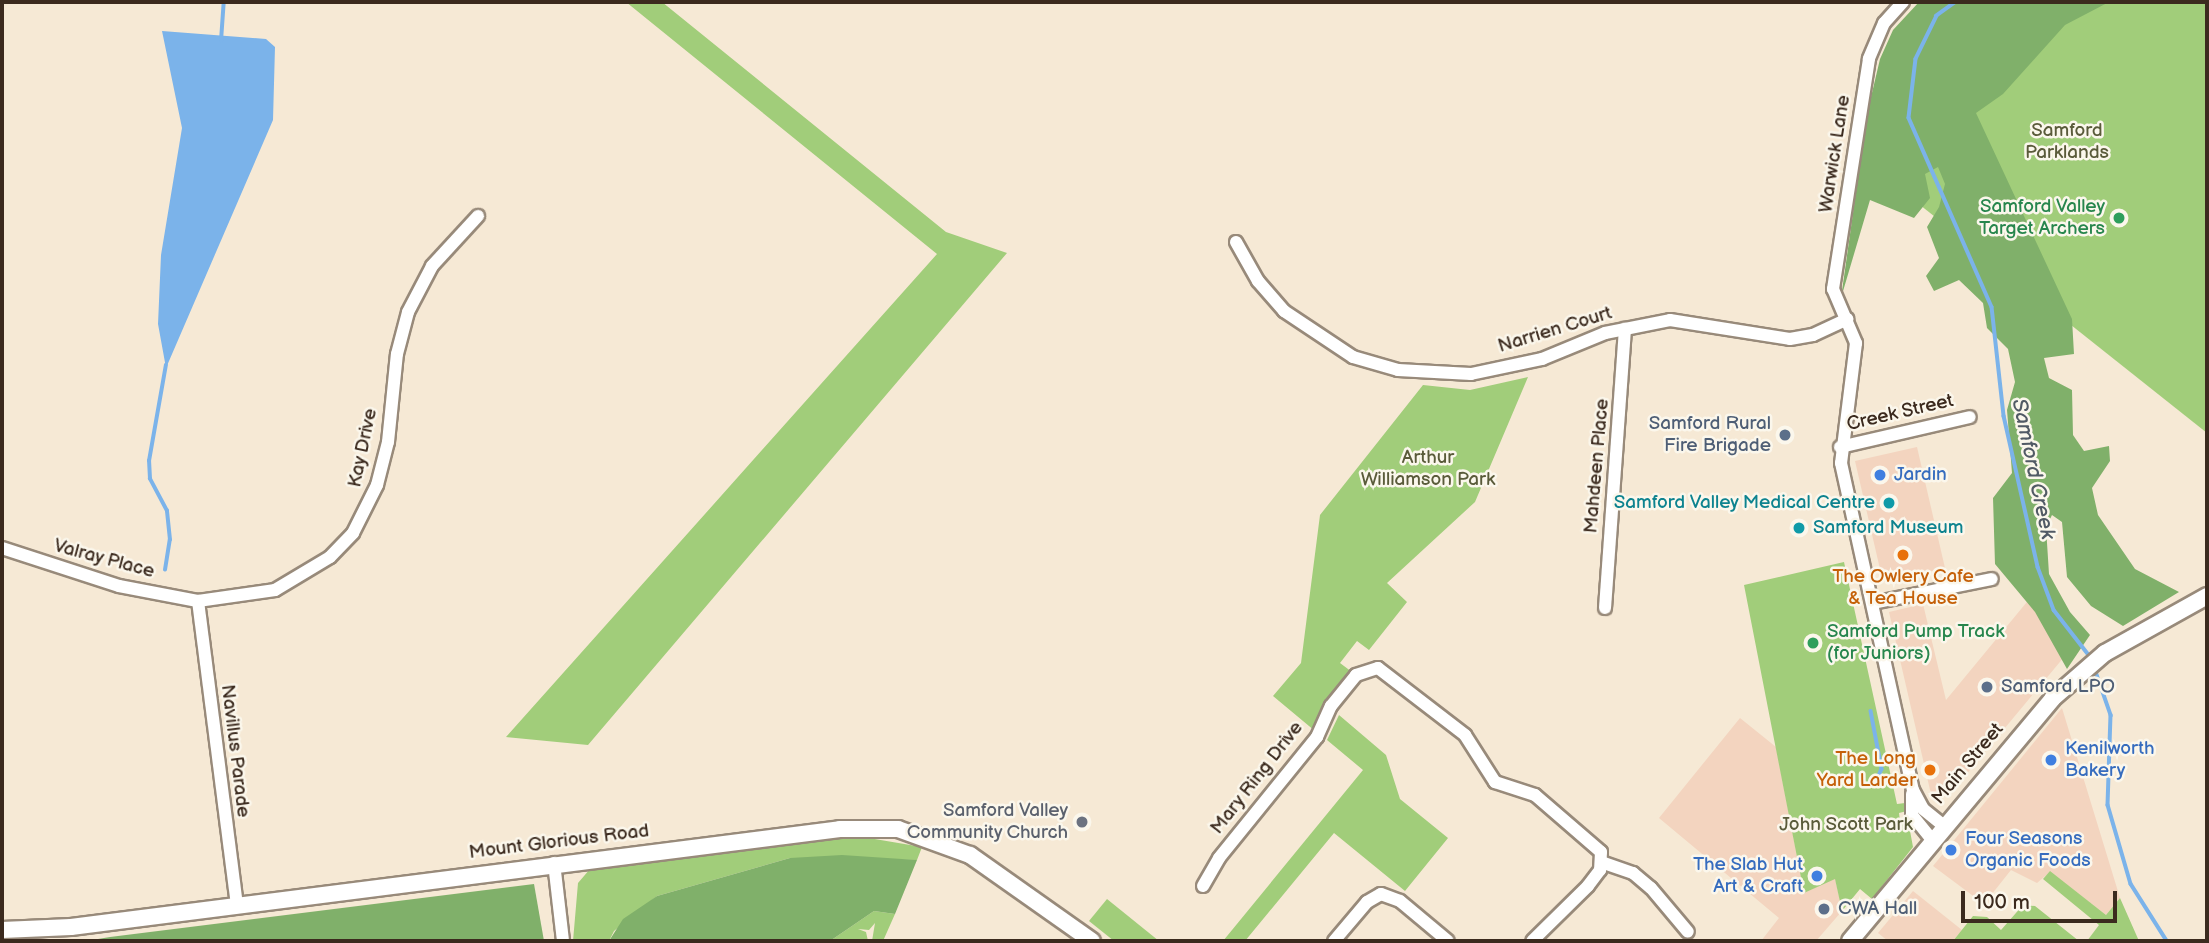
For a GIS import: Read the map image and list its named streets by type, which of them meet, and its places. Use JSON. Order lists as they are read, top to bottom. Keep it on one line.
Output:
{"streets":{"main road":["Main Street","Mount Glorious Road"],"street":["Warwick Lane","Narrien Court","Creek Street","Kay Drive","Mahdeen Place","Valray Place","Navillus Parade","Mary Ring Drive"]},"crossings":[["Warwick Lane","Narrien Court"],["Warwick Lane","Creek Street"],["Warwick Lane","Main Street"],["Narrien Court","Mahdeen Place"],["Kay Drive","Valray Place"],["Kay Drive","Navillus Parade"],["Valray Place","Navillus Parade"],["Navillus Parade","Mount Glorious Road"]],"water":["Samford Creek"],"parks":["Samford Parklands","Arthur Williamson Park","John Scott Park"],"places":["Samford Valley Target Archers","Samford Rural Fire Brigade","Jardin","Samford Valley Medical Centre","Samford Museum","The Owlery Cafe & Tea House","Samford Pump Track (for Juniors)","Samford LPO","Kenilworth Bakery","The Long Yard Larder","Samford Valley Community Church","Four Seasons Organic Foods","The Slab Hut Art & Craft","CWA Hall"],"scale_bar":"100 m"}
